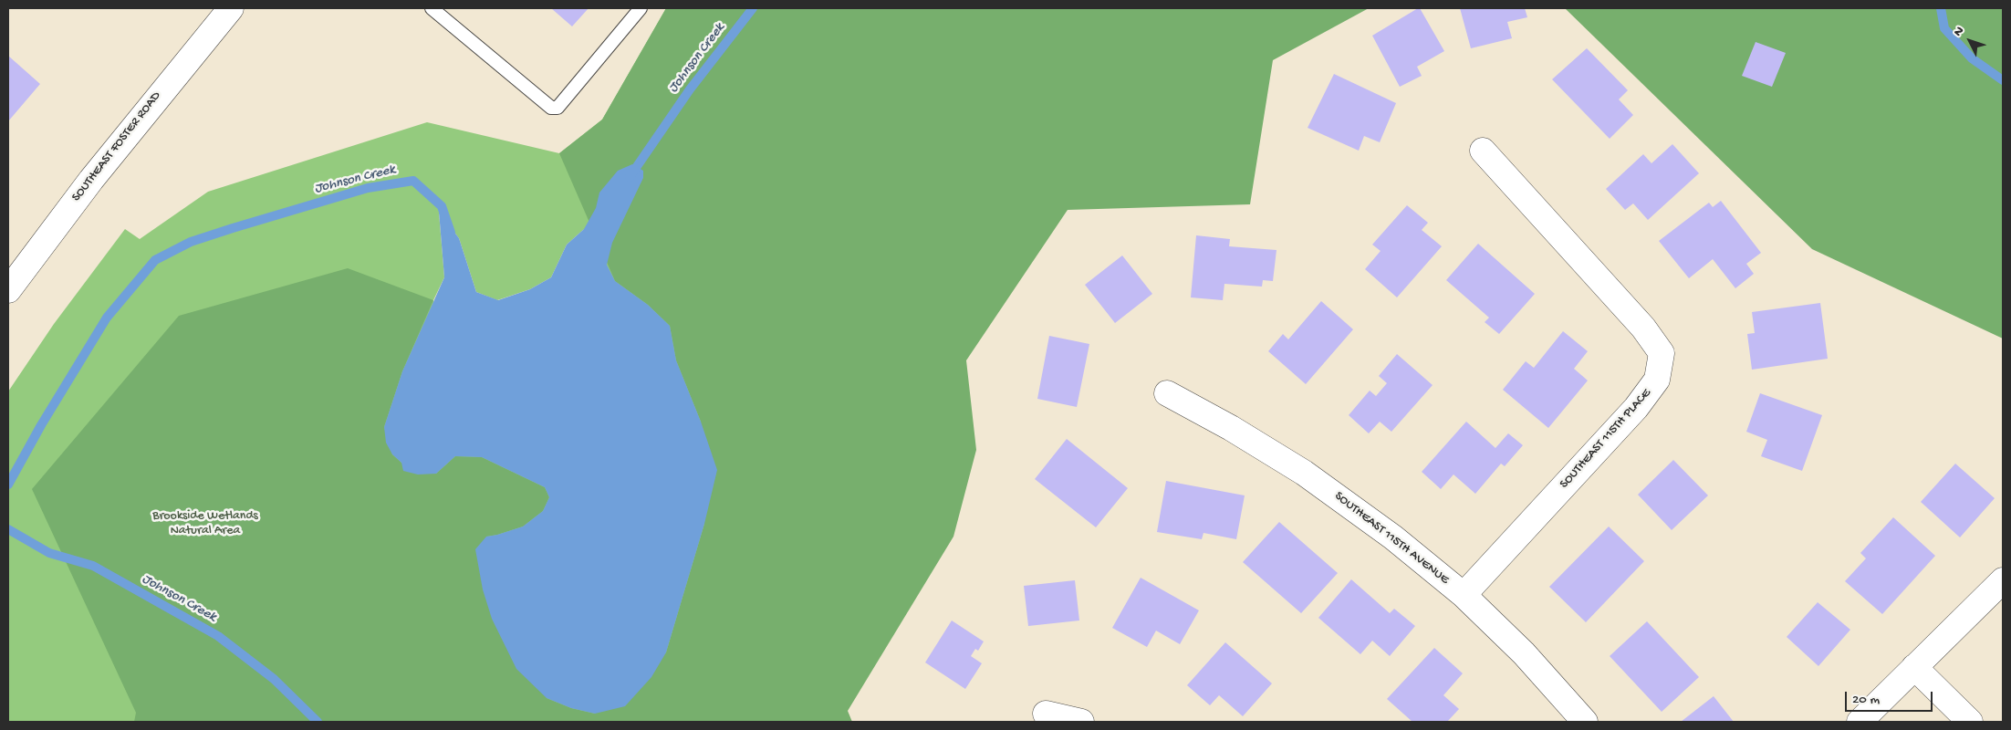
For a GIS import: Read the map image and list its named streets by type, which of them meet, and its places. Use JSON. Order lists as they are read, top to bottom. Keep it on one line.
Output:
{"streets":{"street":["SOUTHEAST FOSTER ROAD","SOUTHEAST 115TH PLACE","SOUTHEAST 115TH AVENUE"]},"crossings":[["SOUTHEAST 115TH PLACE","SOUTHEAST 115TH AVENUE"]],"water":["Johnson Creek"],"parks":["Brookside Wetlands Natural Area"],"scale_bar":"20 m","north":"top left"}
